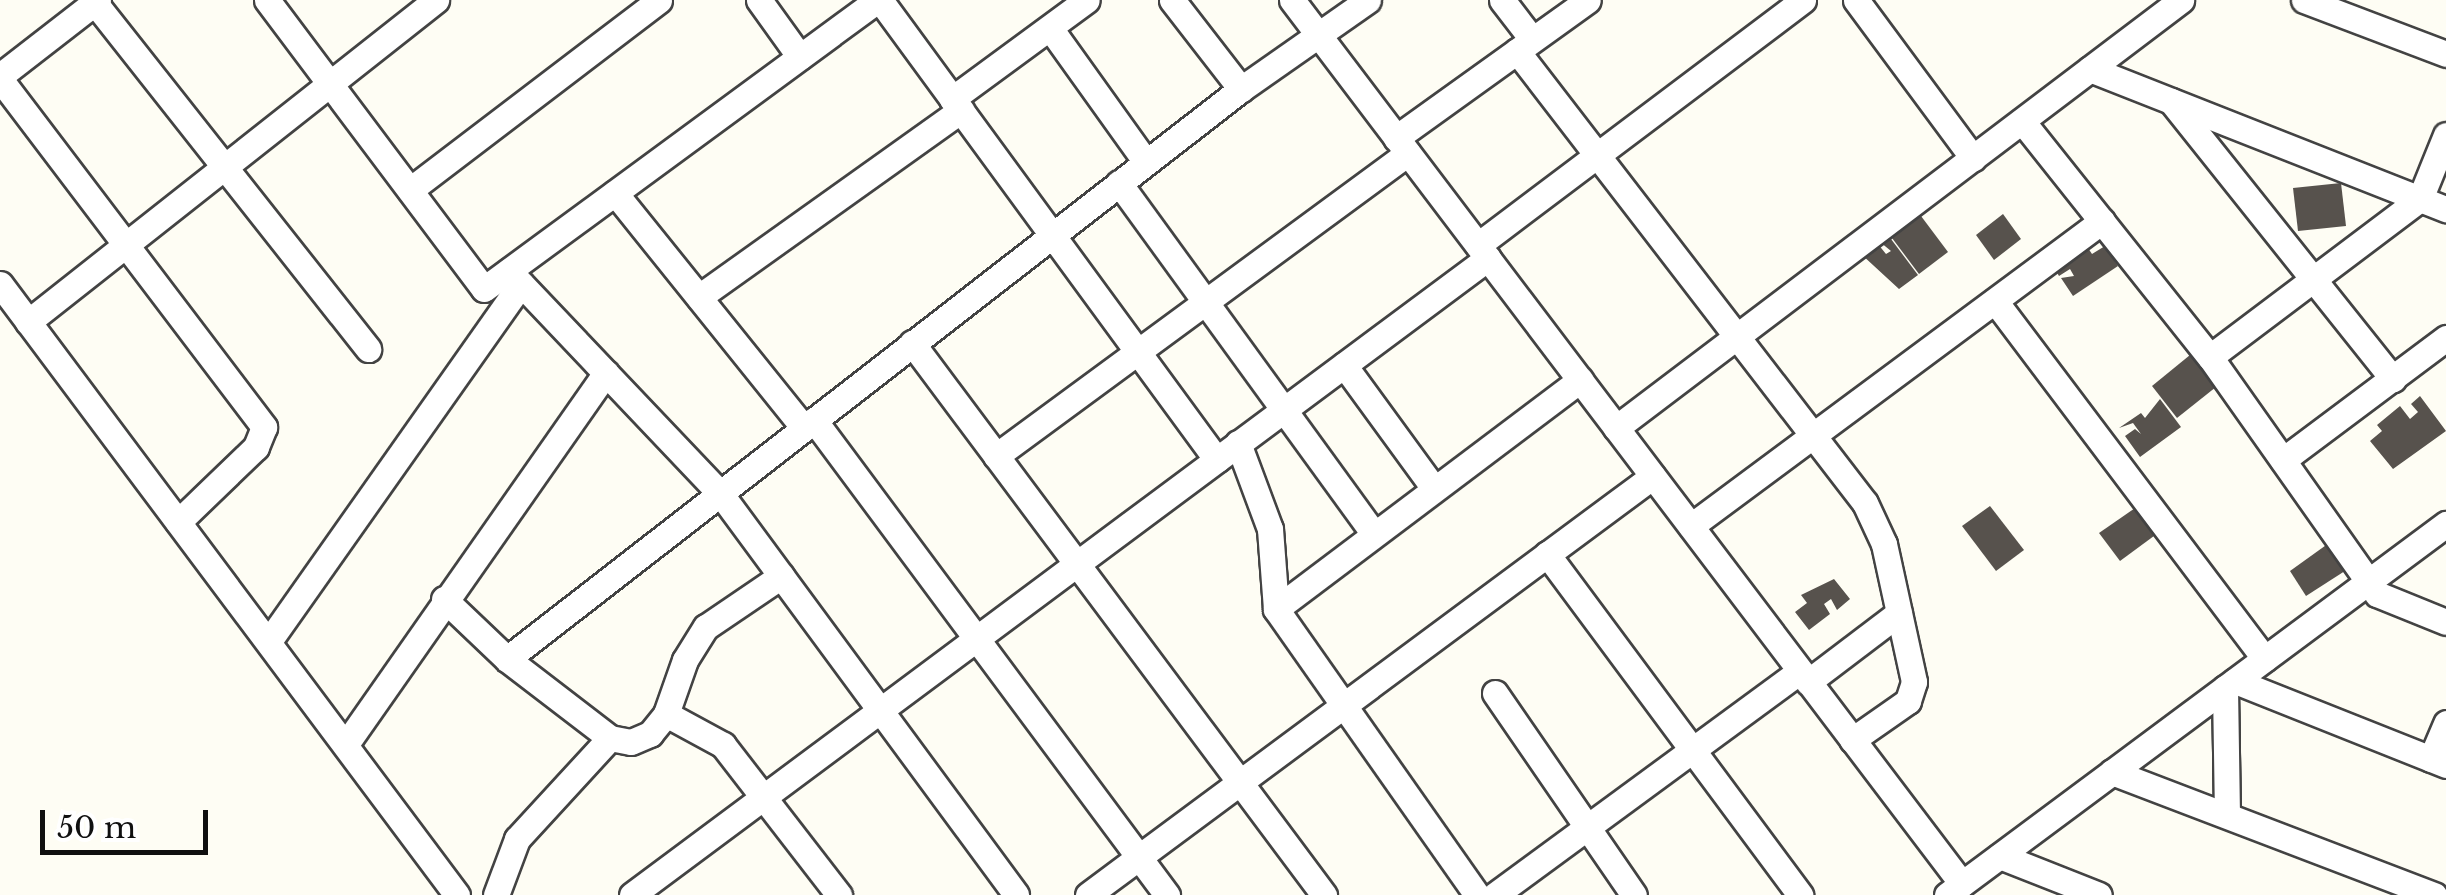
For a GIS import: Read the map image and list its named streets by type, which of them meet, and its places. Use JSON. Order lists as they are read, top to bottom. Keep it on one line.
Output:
{"scale_bar":"50 m"}
